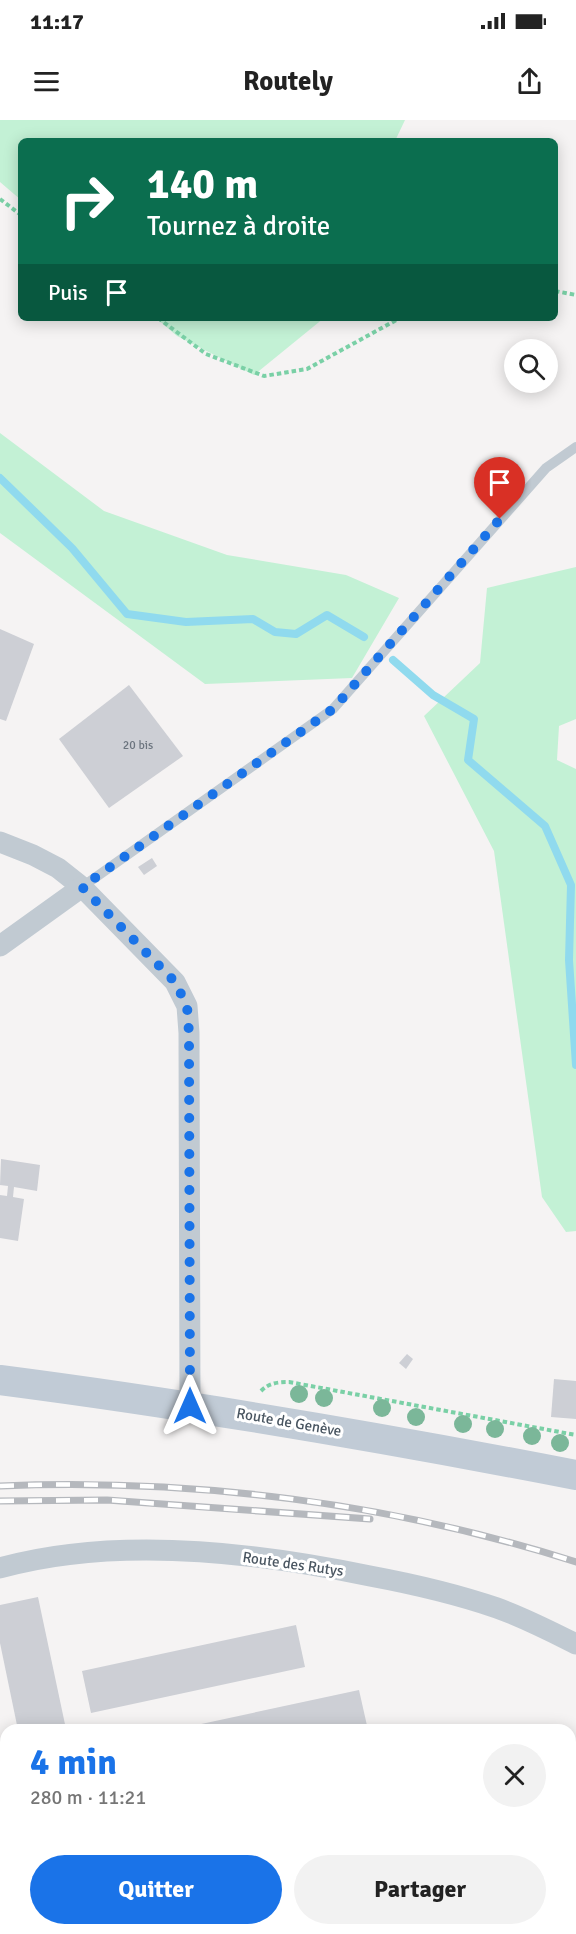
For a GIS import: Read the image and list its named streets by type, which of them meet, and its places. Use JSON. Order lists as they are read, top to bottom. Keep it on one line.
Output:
{"streets":{"main road":["Route de Genève"],"street":["Route des Rutys"]},"house_numbers":["20 bis"],"page":{"status":"11:17","header":"Routely","turn":["140 m","Tournez à droite"],"then":"Puis","heading":["4 min","280 m · 11:21"],"buttons":["Quitter","Partager"]}}
